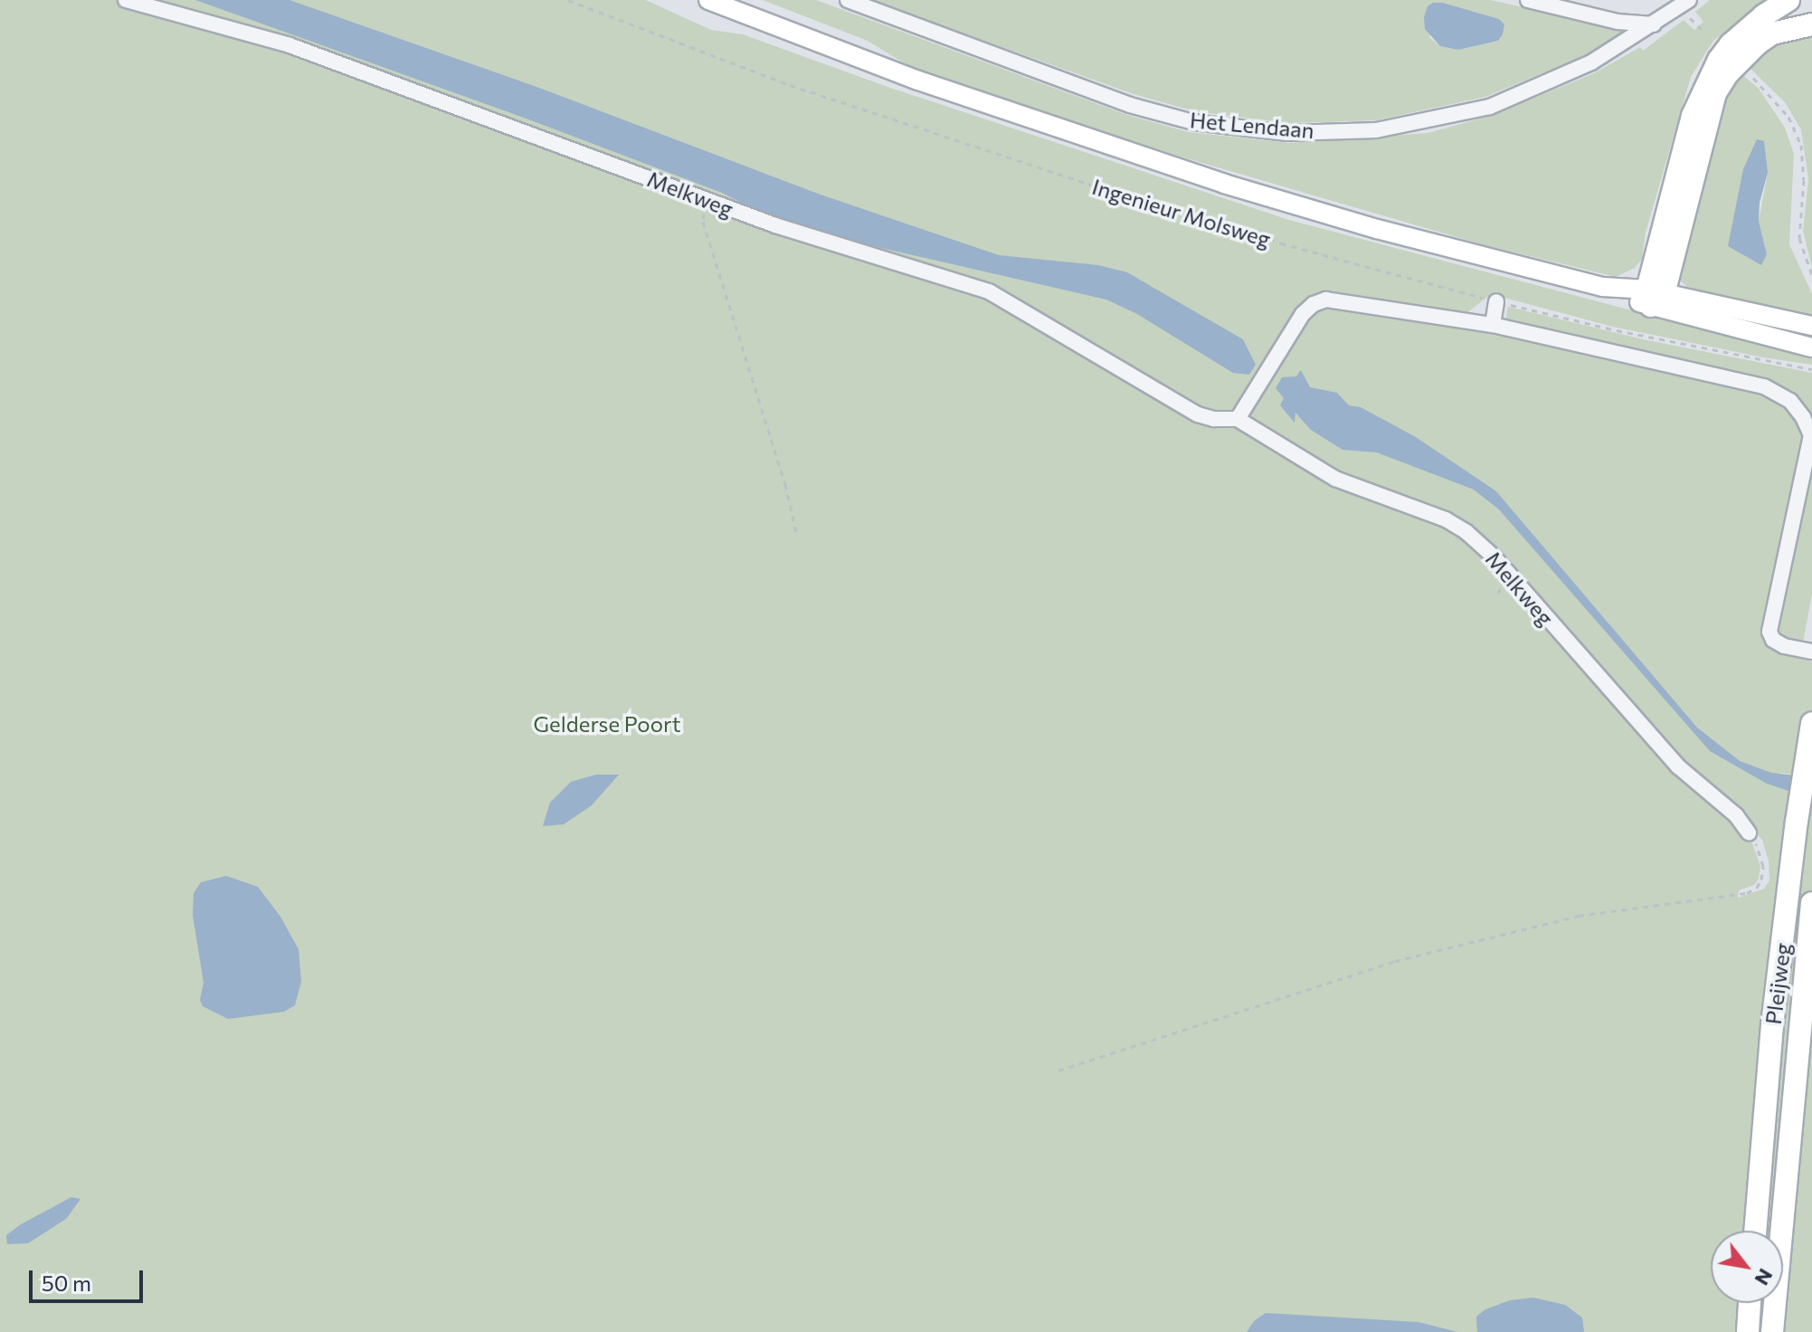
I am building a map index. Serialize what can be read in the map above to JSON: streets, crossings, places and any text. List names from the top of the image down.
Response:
{
  "streets": {
    "highway": ["Pleijweg"],
    "main road": ["Ingenieur Molsweg"],
    "street": ["Het Lendaan", "Melkweg"]
  },
  "parks": ["Gelderse Poort"],
  "scale_bar": "50 m",
  "north": "bottom right"
}
